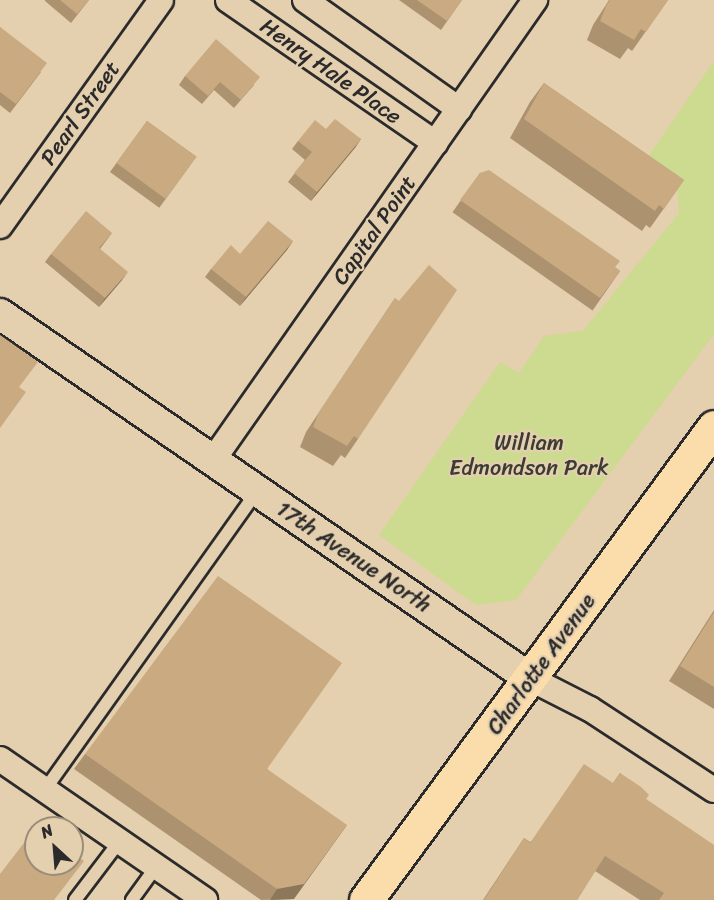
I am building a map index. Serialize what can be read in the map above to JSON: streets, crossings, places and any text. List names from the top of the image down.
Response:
{
  "streets": {
    "main road": ["Charlotte Avenue"],
    "street": [
      "Henry Hale Place",
      "Pearl Street",
      "Capital Point",
      "17th Avenue North"
    ]
  },
  "crossings": [
    ["Henry Hale Place", "Capital Point"],
    ["Capital Point", "17th Avenue North"],
    ["17th Avenue North", "Charlotte Avenue"]
  ],
  "parks": ["William Edmondson Park"],
  "north": "top left"
}
